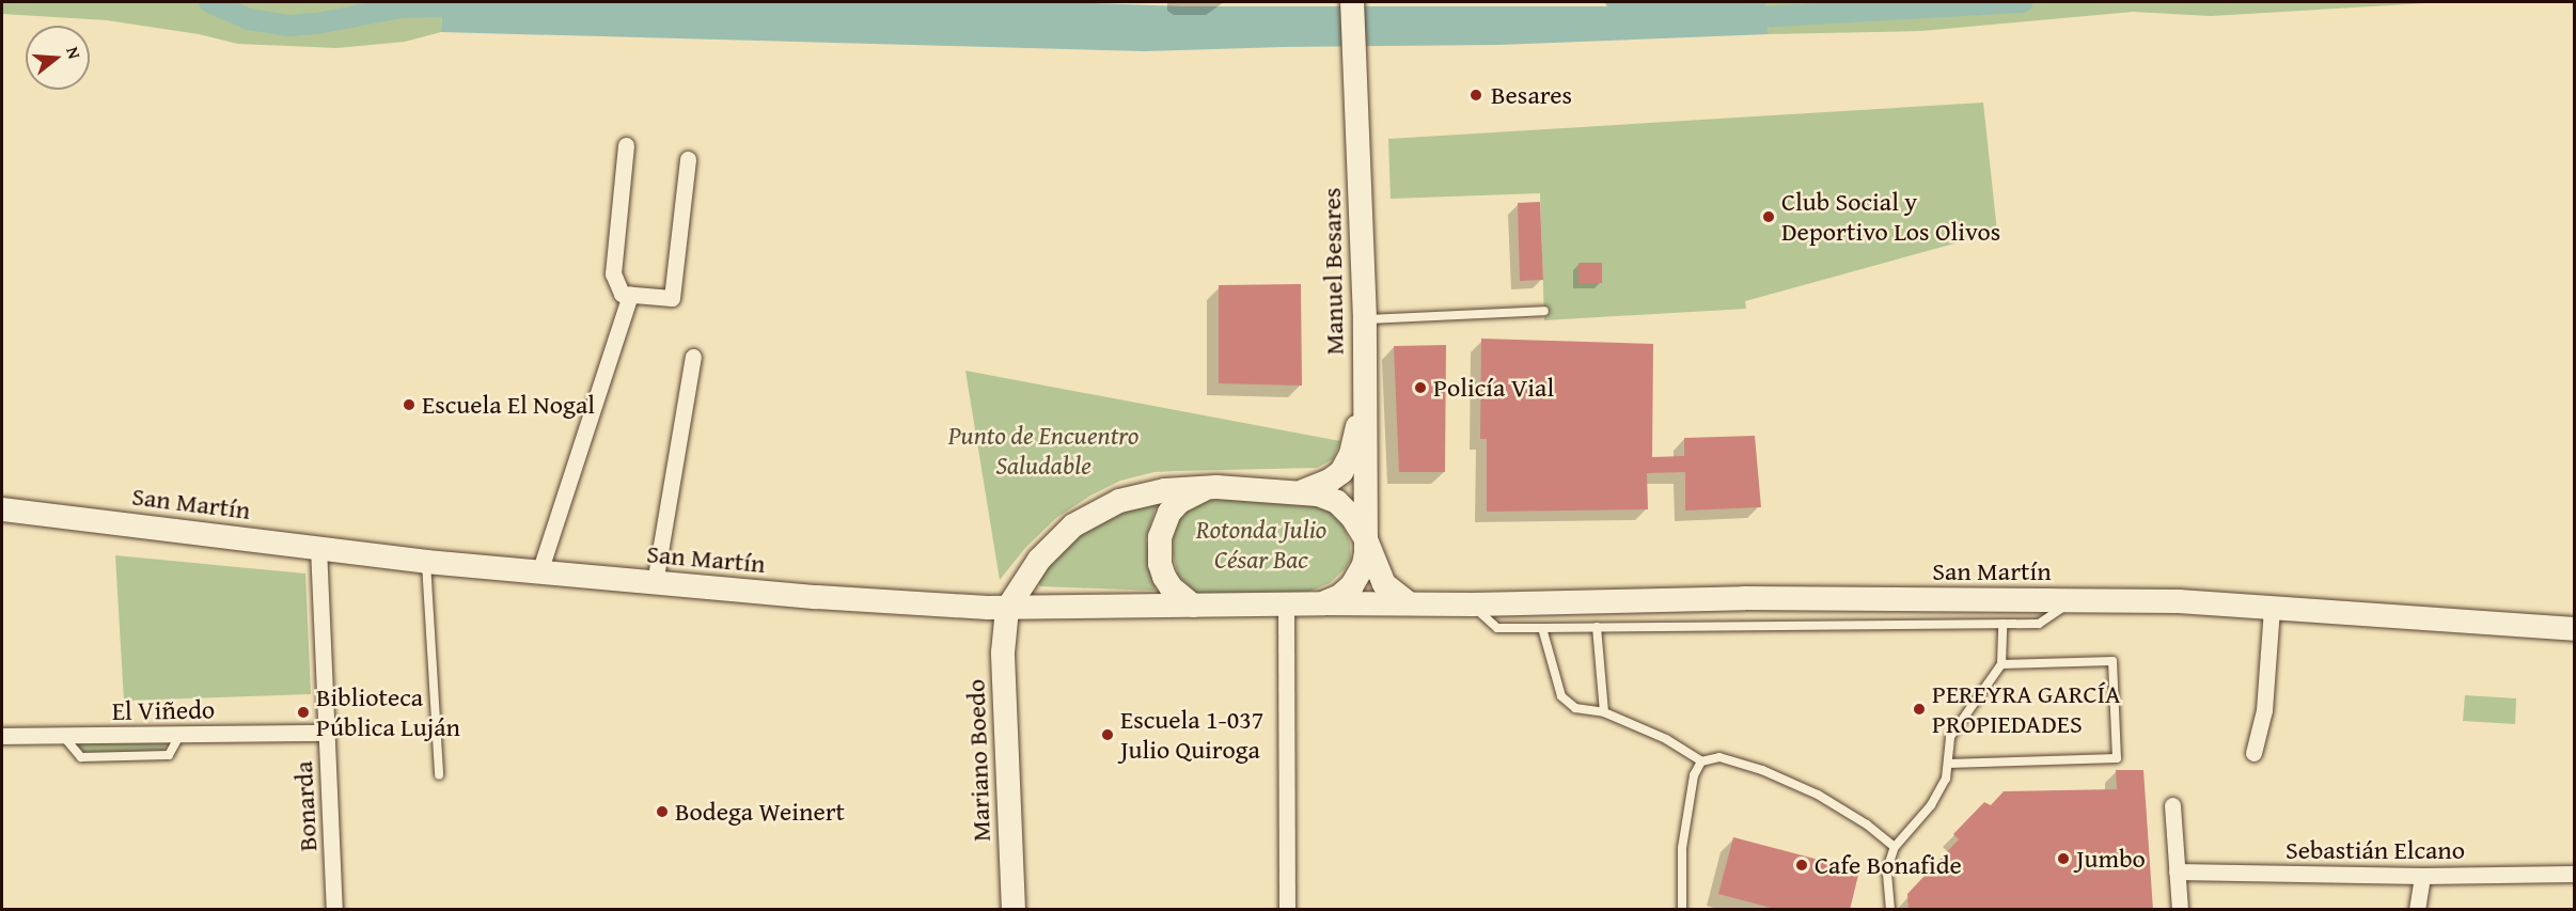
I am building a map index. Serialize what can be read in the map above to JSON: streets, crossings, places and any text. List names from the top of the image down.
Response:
{
  "streets": {
    "main road": ["Manuel Besares", "San Martín", "Mariano Boedo"],
    "street": ["El Viñedo", "Bonarda", "Sebastián Elcano"]
  },
  "crossings": [
    ["Manuel Besares", "San Martín"],
    ["San Martín", "Mariano Boedo"],
    ["San Martín", "Bonarda"],
    ["El Viñedo", "Bonarda"]
  ],
  "parks": ["Punto de Encuentro Saludable", "Rotonda Julio César Bac"],
  "places": [
    "Besares",
    "Club Social y Deportivo Los Olivos",
    "Policía Vial",
    "Escuela El Nogal",
    "PEREYRA GARCÍA PROPIEDADES",
    "Biblioteca Pública Luján",
    "Escuela 1-037 Julio Quiroga",
    "Bodega Weinert",
    "Jumbo",
    "Cafe Bonafide"
  ],
  "north": "right"
}
